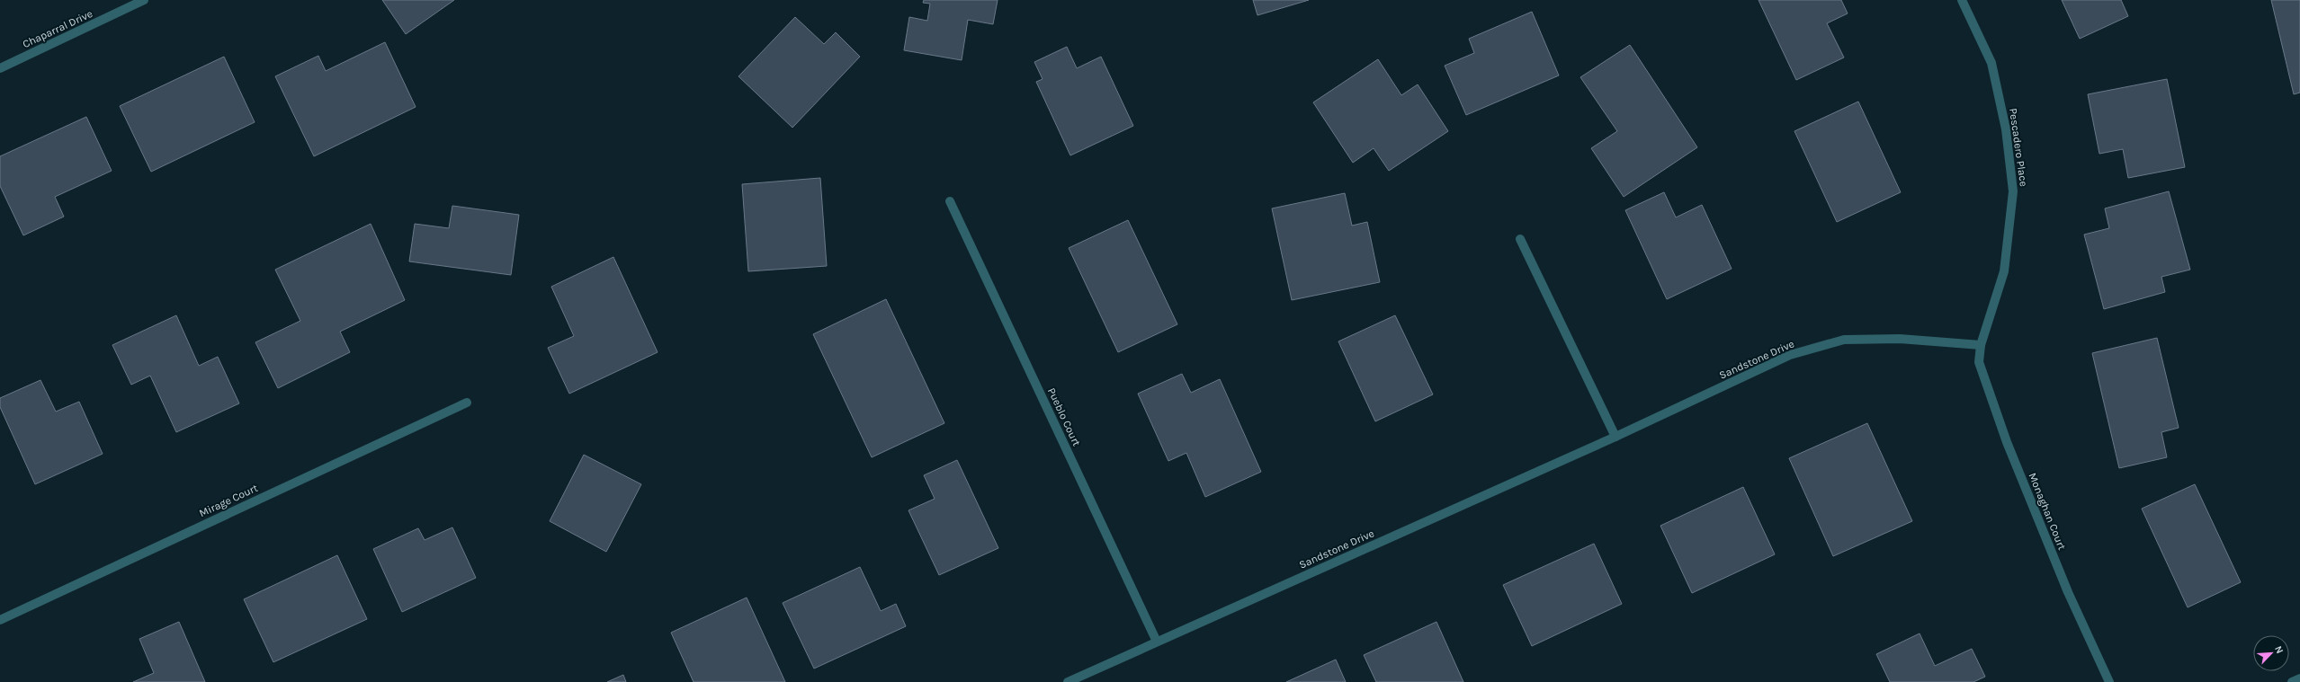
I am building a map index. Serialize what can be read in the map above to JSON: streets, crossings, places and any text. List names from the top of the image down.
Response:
{
  "streets": {
    "street": [
      "Chaparral Drive",
      "Pescadero Place",
      "Sandstone Drive",
      "Pueblo Court",
      "Mirage Court",
      "Monaghan Court"
    ]
  },
  "crossings": [
    ["Pescadero Place", "Sandstone Drive"],
    ["Pescadero Place", "Monaghan Court"],
    ["Sandstone Drive", "Pueblo Court"],
    ["Sandstone Drive", "Monaghan Court"]
  ],
  "north": "top right"
}
